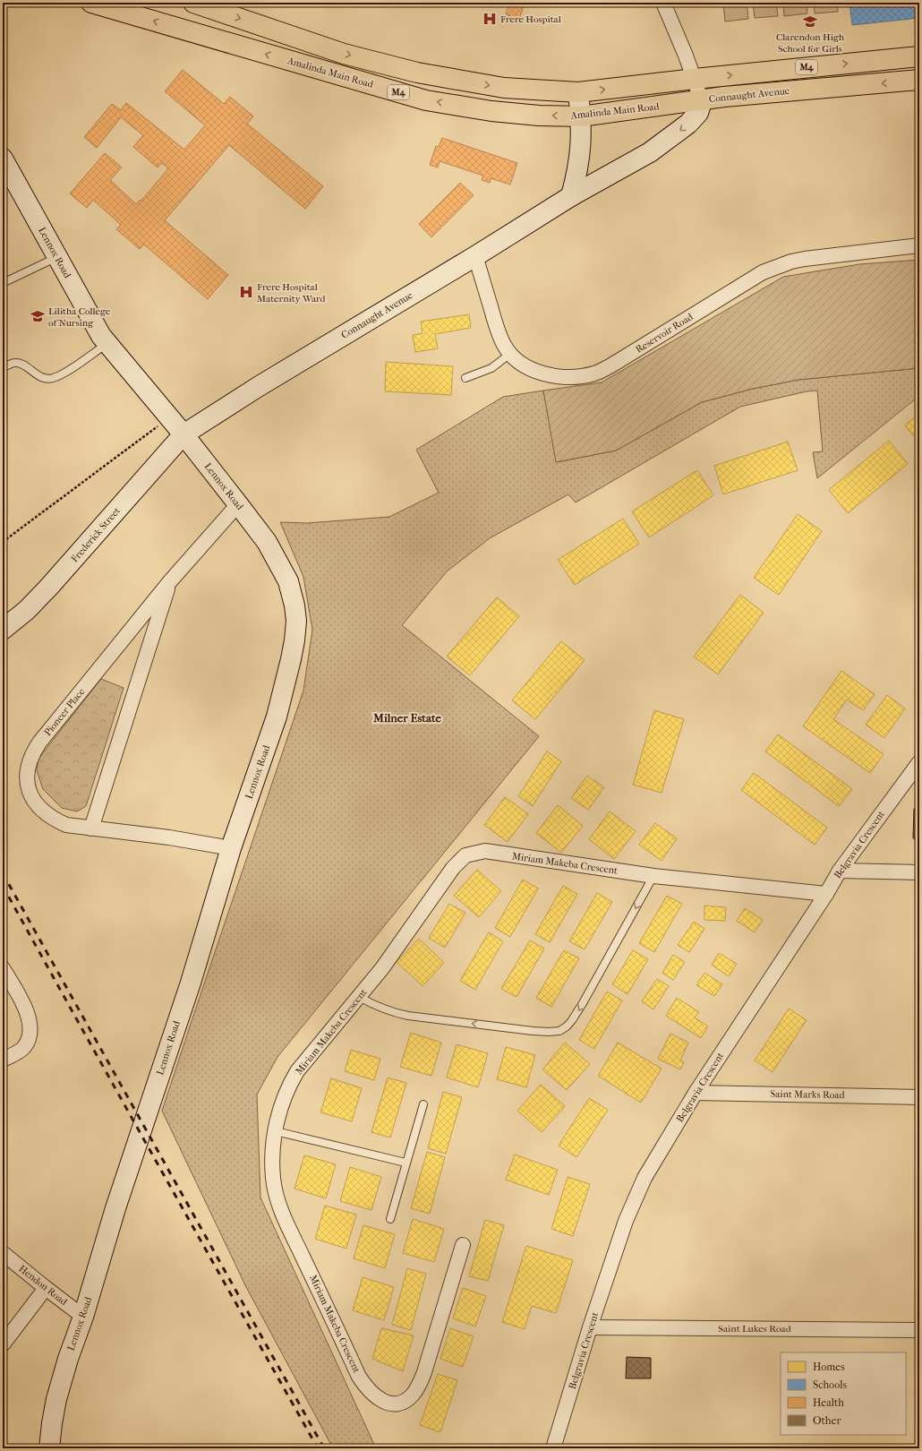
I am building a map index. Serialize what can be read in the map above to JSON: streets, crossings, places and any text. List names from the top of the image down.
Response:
{
  "streets": {
    "main road": ["M4", "Amalinda Main Road", "Connaught Avenue"],
    "street": [
      "Lennox Road",
      "Reservoir Road",
      "Frederick Street",
      "Pioneer Place",
      "Belgravia Crescent",
      "Miriam Makeba Crescent",
      "Saint Marks Road",
      "Hendon Road",
      "Saint Lukes Road"
    ]
  },
  "crossings": [
    ["Amalinda Main Road", "Connaught Avenue"],
    ["Connaught Avenue", "Lennox Road"],
    ["Connaught Avenue", "Reservoir Road"],
    ["Connaught Avenue", "Frederick Street"],
    ["Lennox Road", "Frederick Street"],
    ["Lennox Road", "Pioneer Place"],
    ["Lennox Road", "Hendon Road"],
    ["Belgravia Crescent", "Miriam Makeba Crescent"],
    ["Belgravia Crescent", "Saint Marks Road"],
    ["Belgravia Crescent", "Saint Lukes Road"]
  ],
  "districts": ["Milner Estate"],
  "places": {
    "hospital": ["Frere Hospital", "Frere Hospital Maternity Ward"],
    "school or university": ["Clarendon High School for Girls", "Lilitha College of Nursing"]
  },
  "legend": [
    "Homes",
    "Schools",
    "Health",
    "Other"
  ]
}
